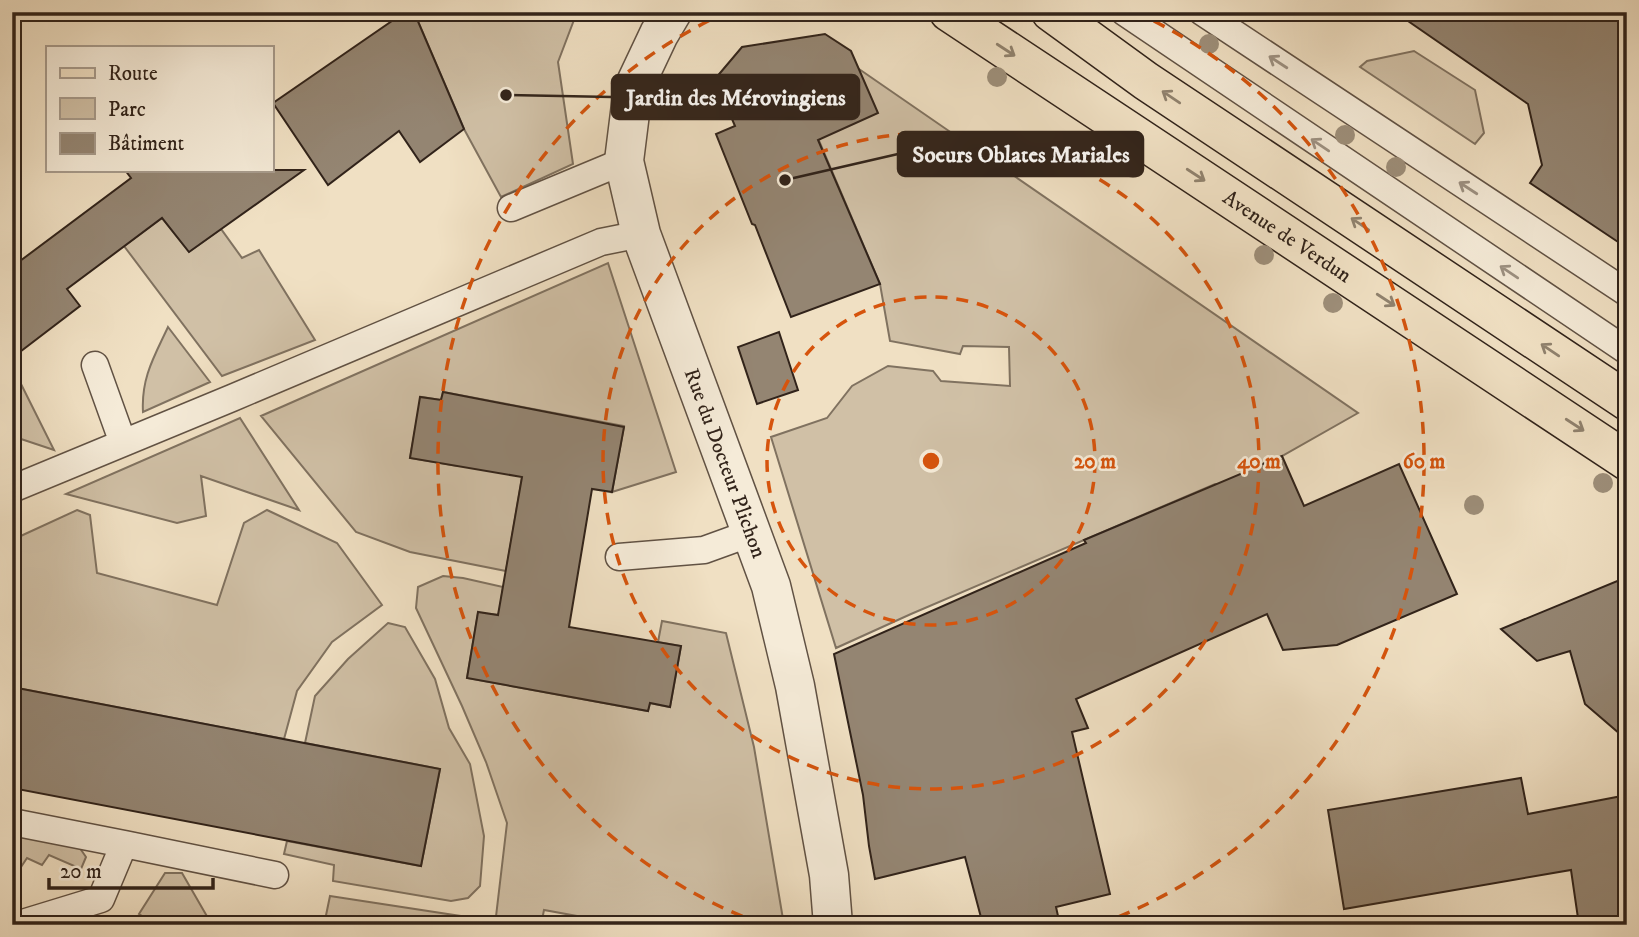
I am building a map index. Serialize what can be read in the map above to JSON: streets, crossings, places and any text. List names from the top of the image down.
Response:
{
  "streets": {
    "main road": ["Avenue de Verdun"],
    "street": ["Rue du Docteur Plichon"]
  },
  "places": ["Jardin des Mérovingiens", "Soeurs Oblates Mariales"],
  "legend": ["Route", "Parc", "Bâtiment"],
  "scale_bar": "20 m",
  "rings": ["20 m", "40 m", "60 m"]
}
